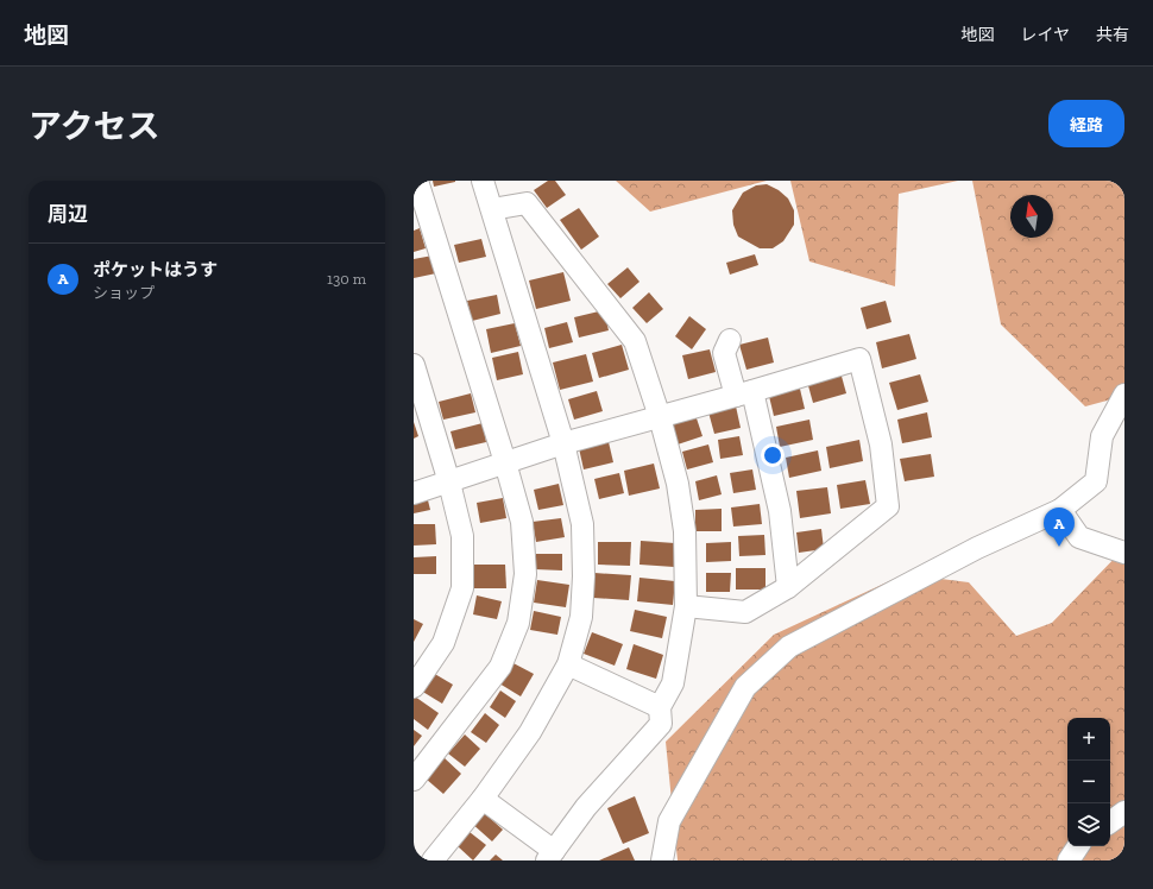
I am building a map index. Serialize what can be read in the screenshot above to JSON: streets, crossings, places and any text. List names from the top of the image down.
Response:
{
  "north": "top",
  "page": {
    "header": "地図",
    "nav": ["地図", "レイヤ", "共有"],
    "title": "アクセス",
    "buttons": "経路",
    "heading": "周辺",
    "list": [
      {
        "mark": "A",
        "name": "ポケットはうす",
        "note": "ショップ",
        "value": "130 m"
      }
    ],
    "pins": "A",
    "map_buttons": ["+", "−"]
  }
}
